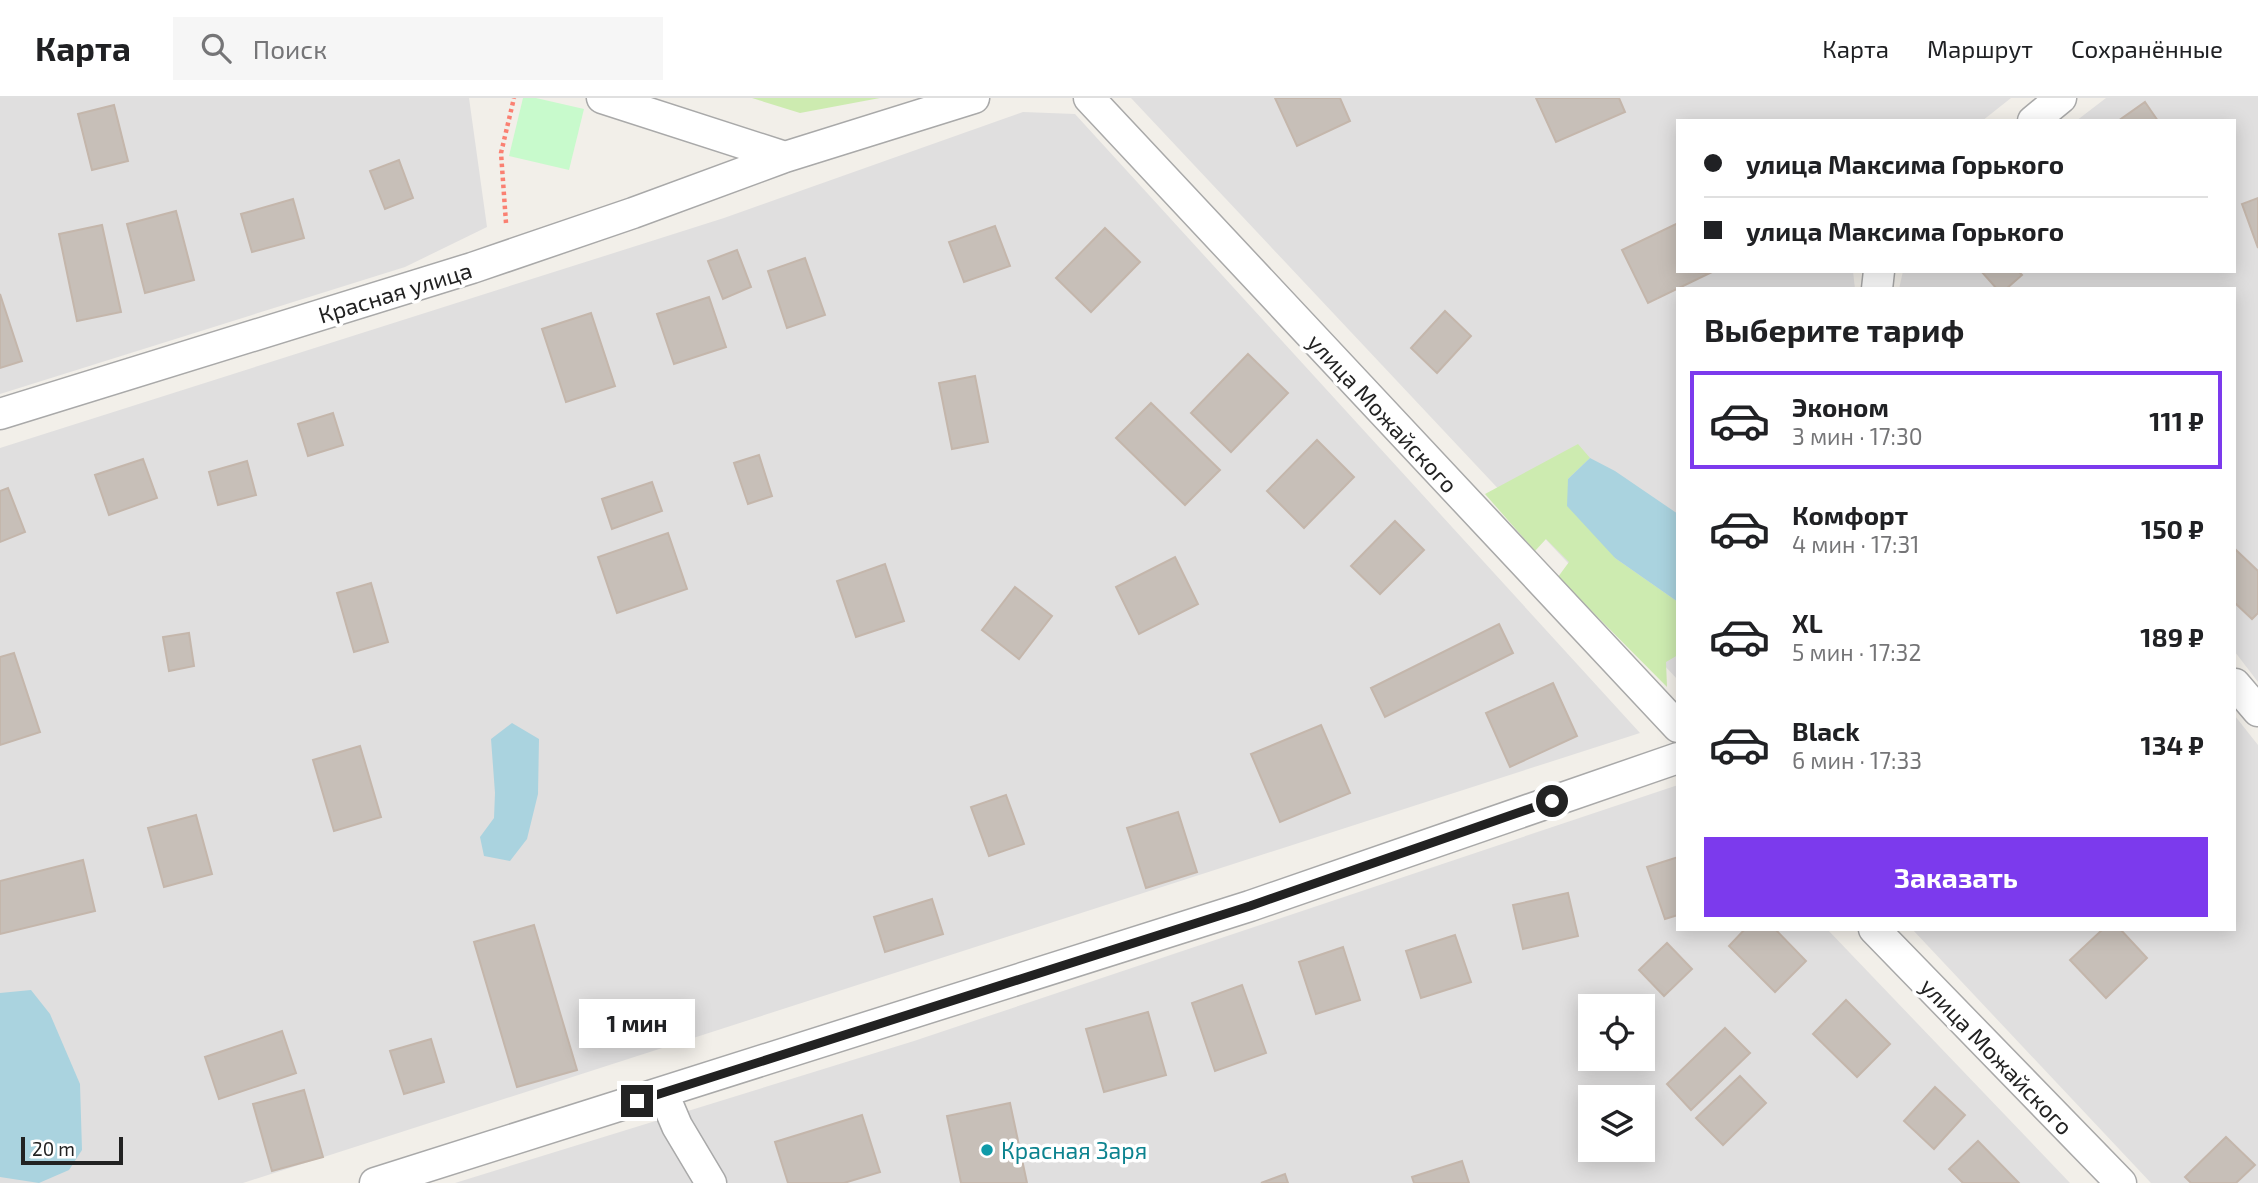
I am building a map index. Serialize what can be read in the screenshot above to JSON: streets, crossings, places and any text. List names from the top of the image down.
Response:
{
  "streets": {
    "street": ["Красная улица", "улица Можайского"]
  },
  "places": ["Красная Заря"],
  "scale_bar": "20 m",
  "page": {
    "header": "Карта",
    "search": "Поиск",
    "nav": ["Карта", "Маршрут", "Сохранённые"],
    "banner": ["улица Максима Горького", "улица Максима Горького"],
    "heading": "Выберите тариф",
    "list": [
      {
        "name": "Эконом",
        "note": "3 мин · 17:30",
        "value": "111 ₽"
      },
      {
        "name": "Комфорт",
        "note": "4 мин · 17:31",
        "value": "150 ₽"
      },
      {
        "name": "XL",
        "note": "5 мин · 17:32",
        "value": "189 ₽"
      },
      {
        "name": "Black",
        "note": "6 мин · 17:33",
        "value": "134 ₽"
      }
    ],
    "buttons": "Заказать",
    "bubble": "1 мин",
    "scale": "20 m"
  }
}
